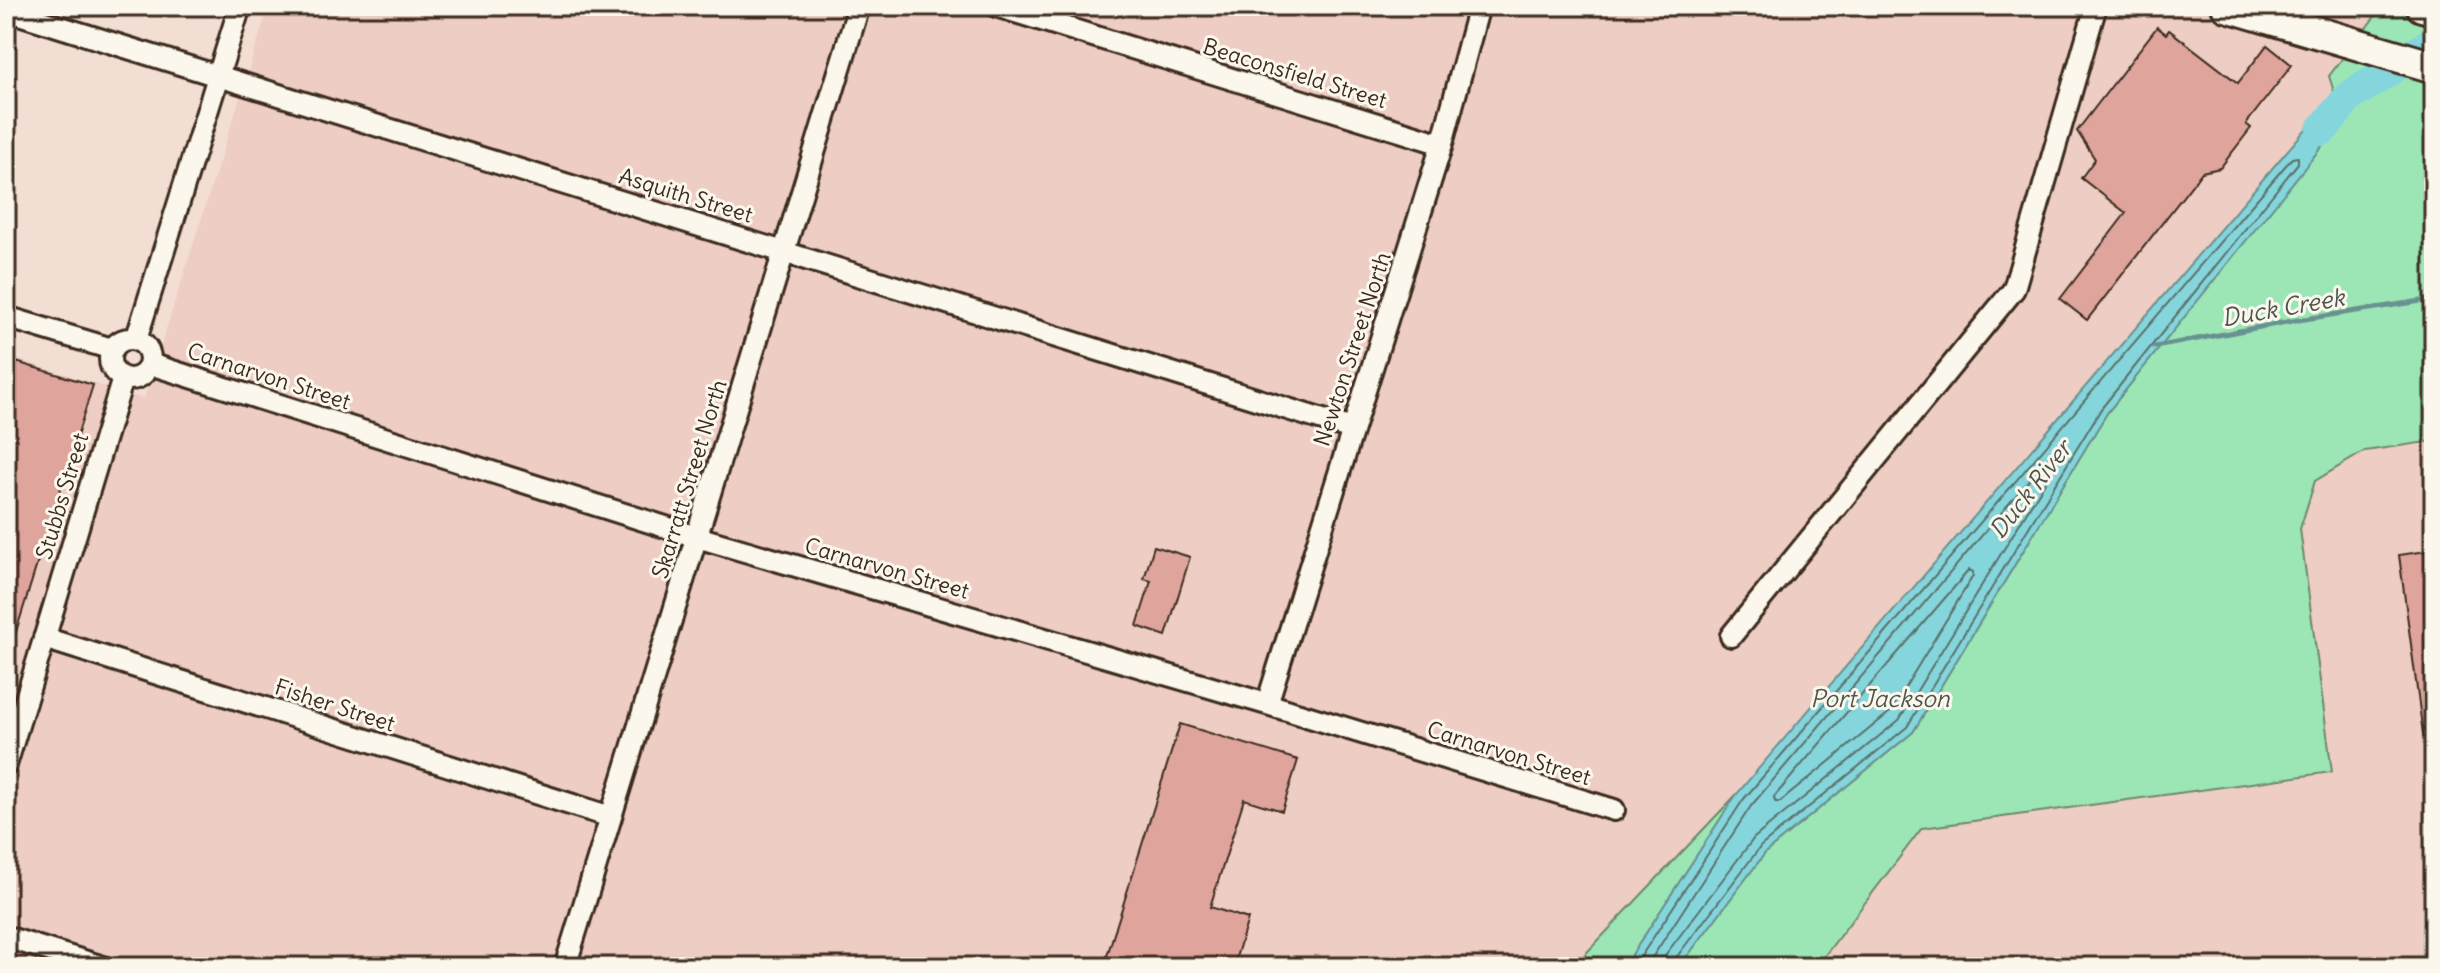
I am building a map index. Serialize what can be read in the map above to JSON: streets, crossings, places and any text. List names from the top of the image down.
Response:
{
  "streets": {
    "street": [
      "Beaconsfield Street",
      "Asquith Street",
      "Newton Street North",
      "Carnarvon Street",
      "Skarratt Street North",
      "Stubbs Street",
      "Fisher Street"
    ]
  },
  "crossings": [
    ["Beaconsfield Street", "Newton Street North"],
    ["Asquith Street", "Newton Street North"],
    ["Asquith Street", "Skarratt Street North"],
    ["Newton Street North", "Carnarvon Street"],
    ["Carnarvon Street", "Skarratt Street North"],
    ["Carnarvon Street", "Stubbs Street"],
    ["Skarratt Street North", "Fisher Street"],
    ["Stubbs Street", "Fisher Street"]
  ],
  "water": ["Duck Creek", "Duck River", "Port Jackson"]
}
